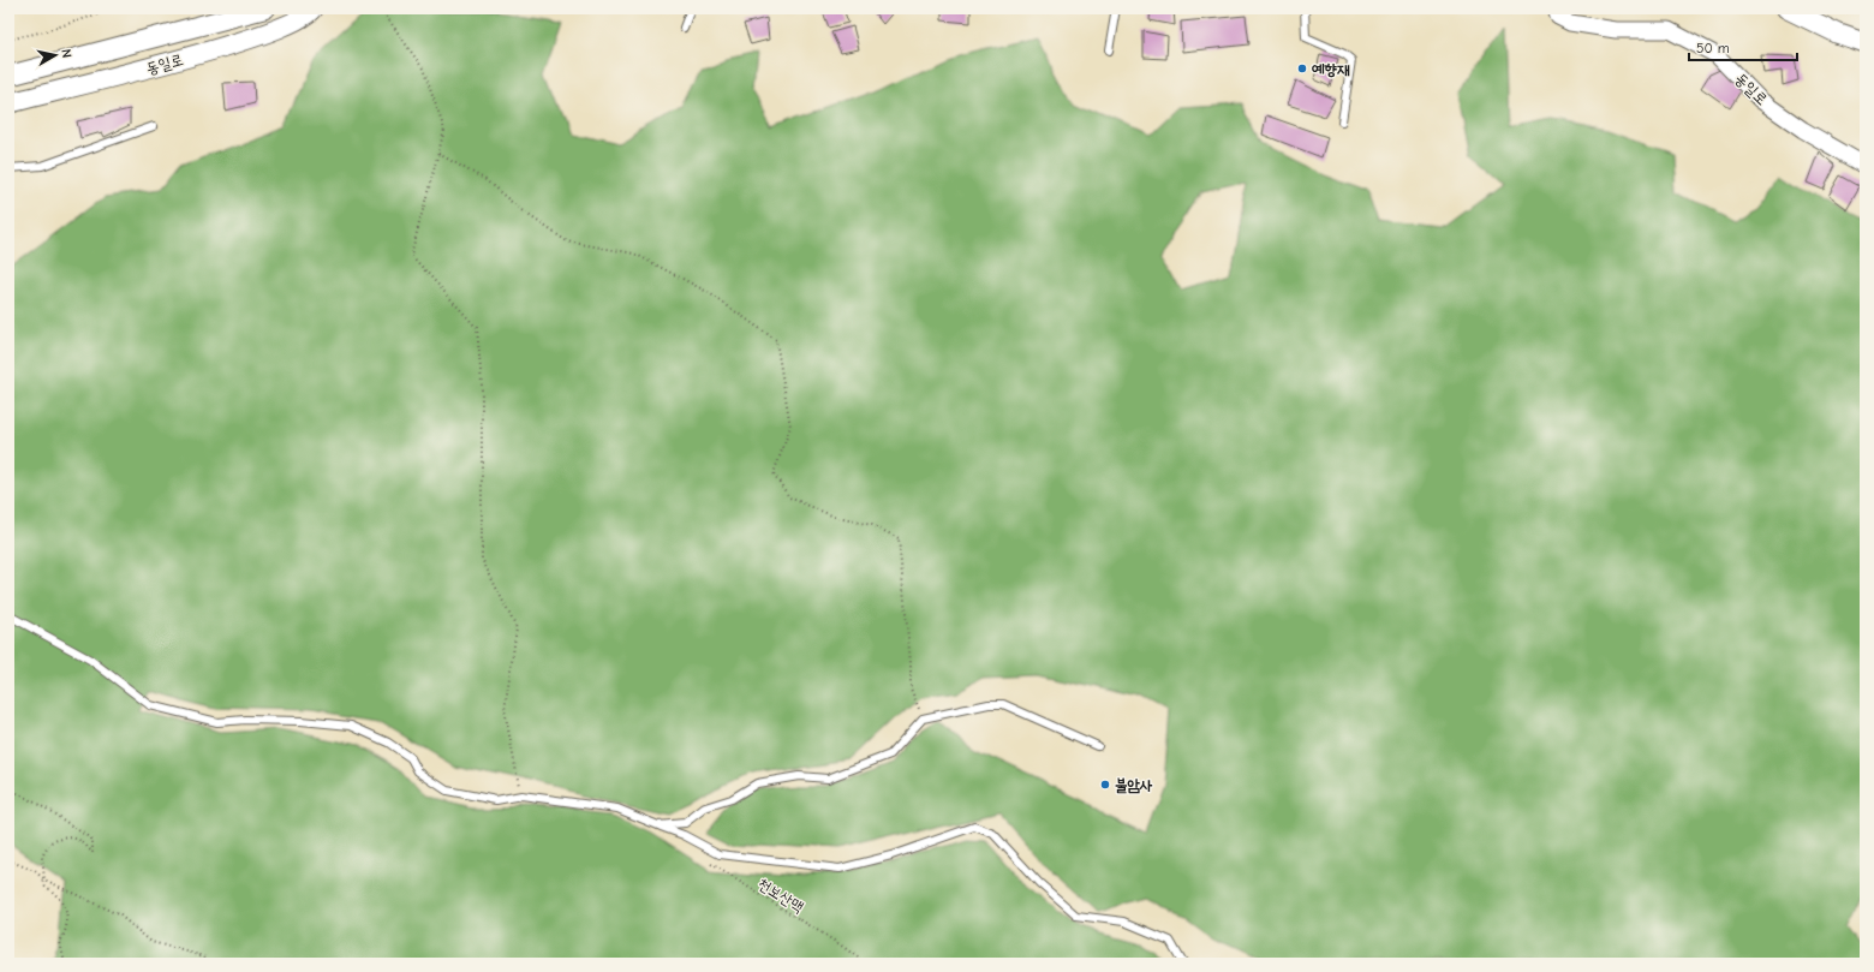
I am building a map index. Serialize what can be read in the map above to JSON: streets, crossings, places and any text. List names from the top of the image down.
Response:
{
  "streets": {
    "street": ["동일로"],
    "path": ["천보산맥"]
  },
  "places": ["예향재", "불암사"],
  "scale_bar": "50 m",
  "north": "right"
}
